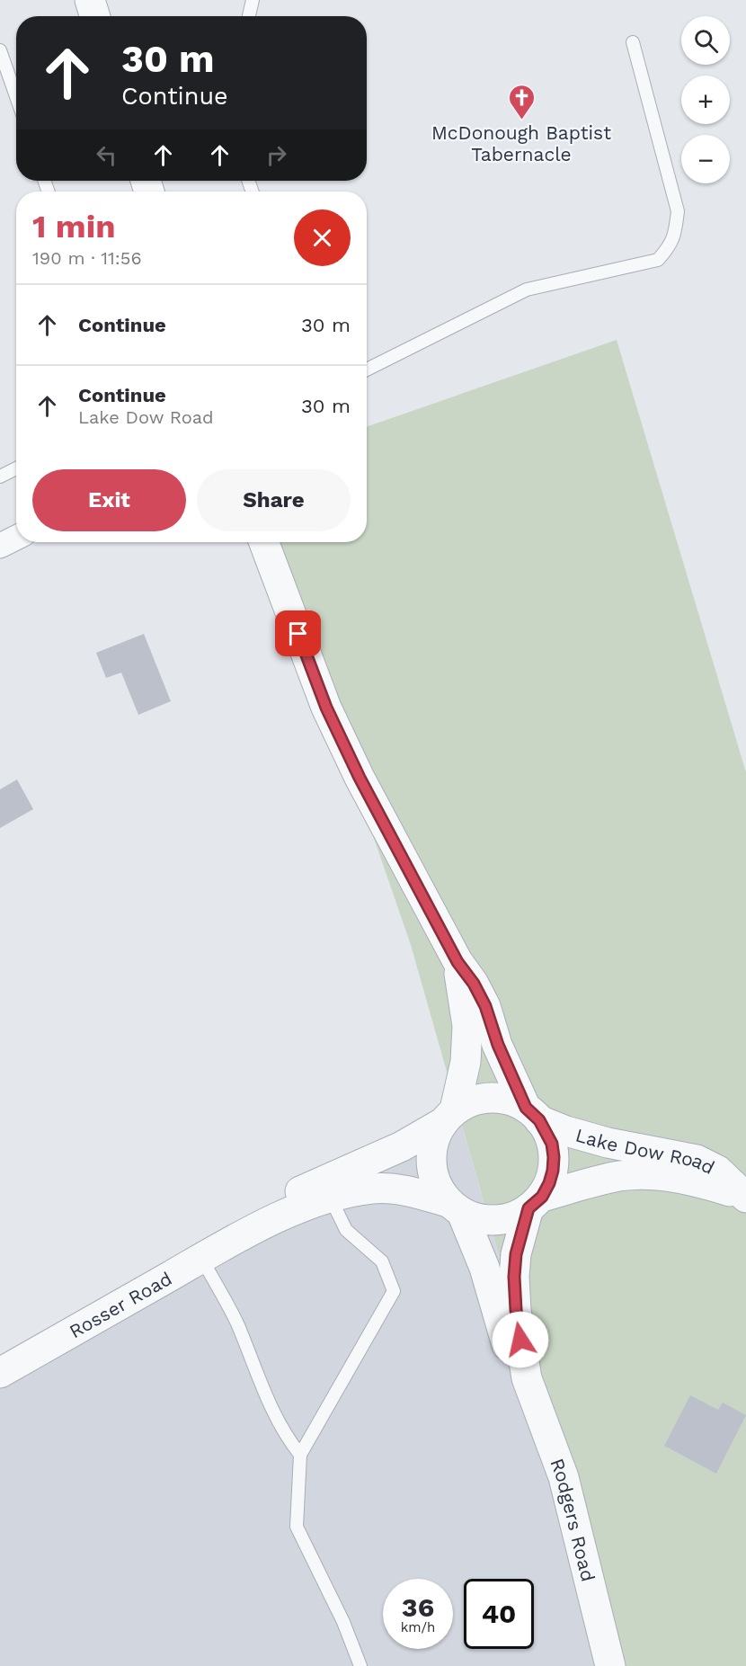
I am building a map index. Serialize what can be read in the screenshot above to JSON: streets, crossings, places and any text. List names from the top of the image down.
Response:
{
  "streets": {
    "street": ["Lake Dow Road", "Rosser Road", "Rodgers Road"]
  },
  "crossings": [
    ["Lake Dow Road", "Rosser Road"],
    ["Lake Dow Road", "Rodgers Road"],
    ["Rosser Road", "Rodgers Road"]
  ],
  "places": {
    "church": ["McDonough Baptist Tabernacle"]
  },
  "page": {
    "map_buttons": ["+", "−"],
    "turn": ["30 m", "Continue"],
    "heading": ["1 min", "190 m · 11:56"],
    "list": [
      {
        "name": "Continue",
        "value": "30 m"
      },
      {
        "name": "Continue",
        "note": "Lake Dow Road",
        "value": "30 m"
      }
    ],
    "buttons": ["Exit", "Share"],
    "speed": "36 km/h",
    "limit": "40"
  }
}
